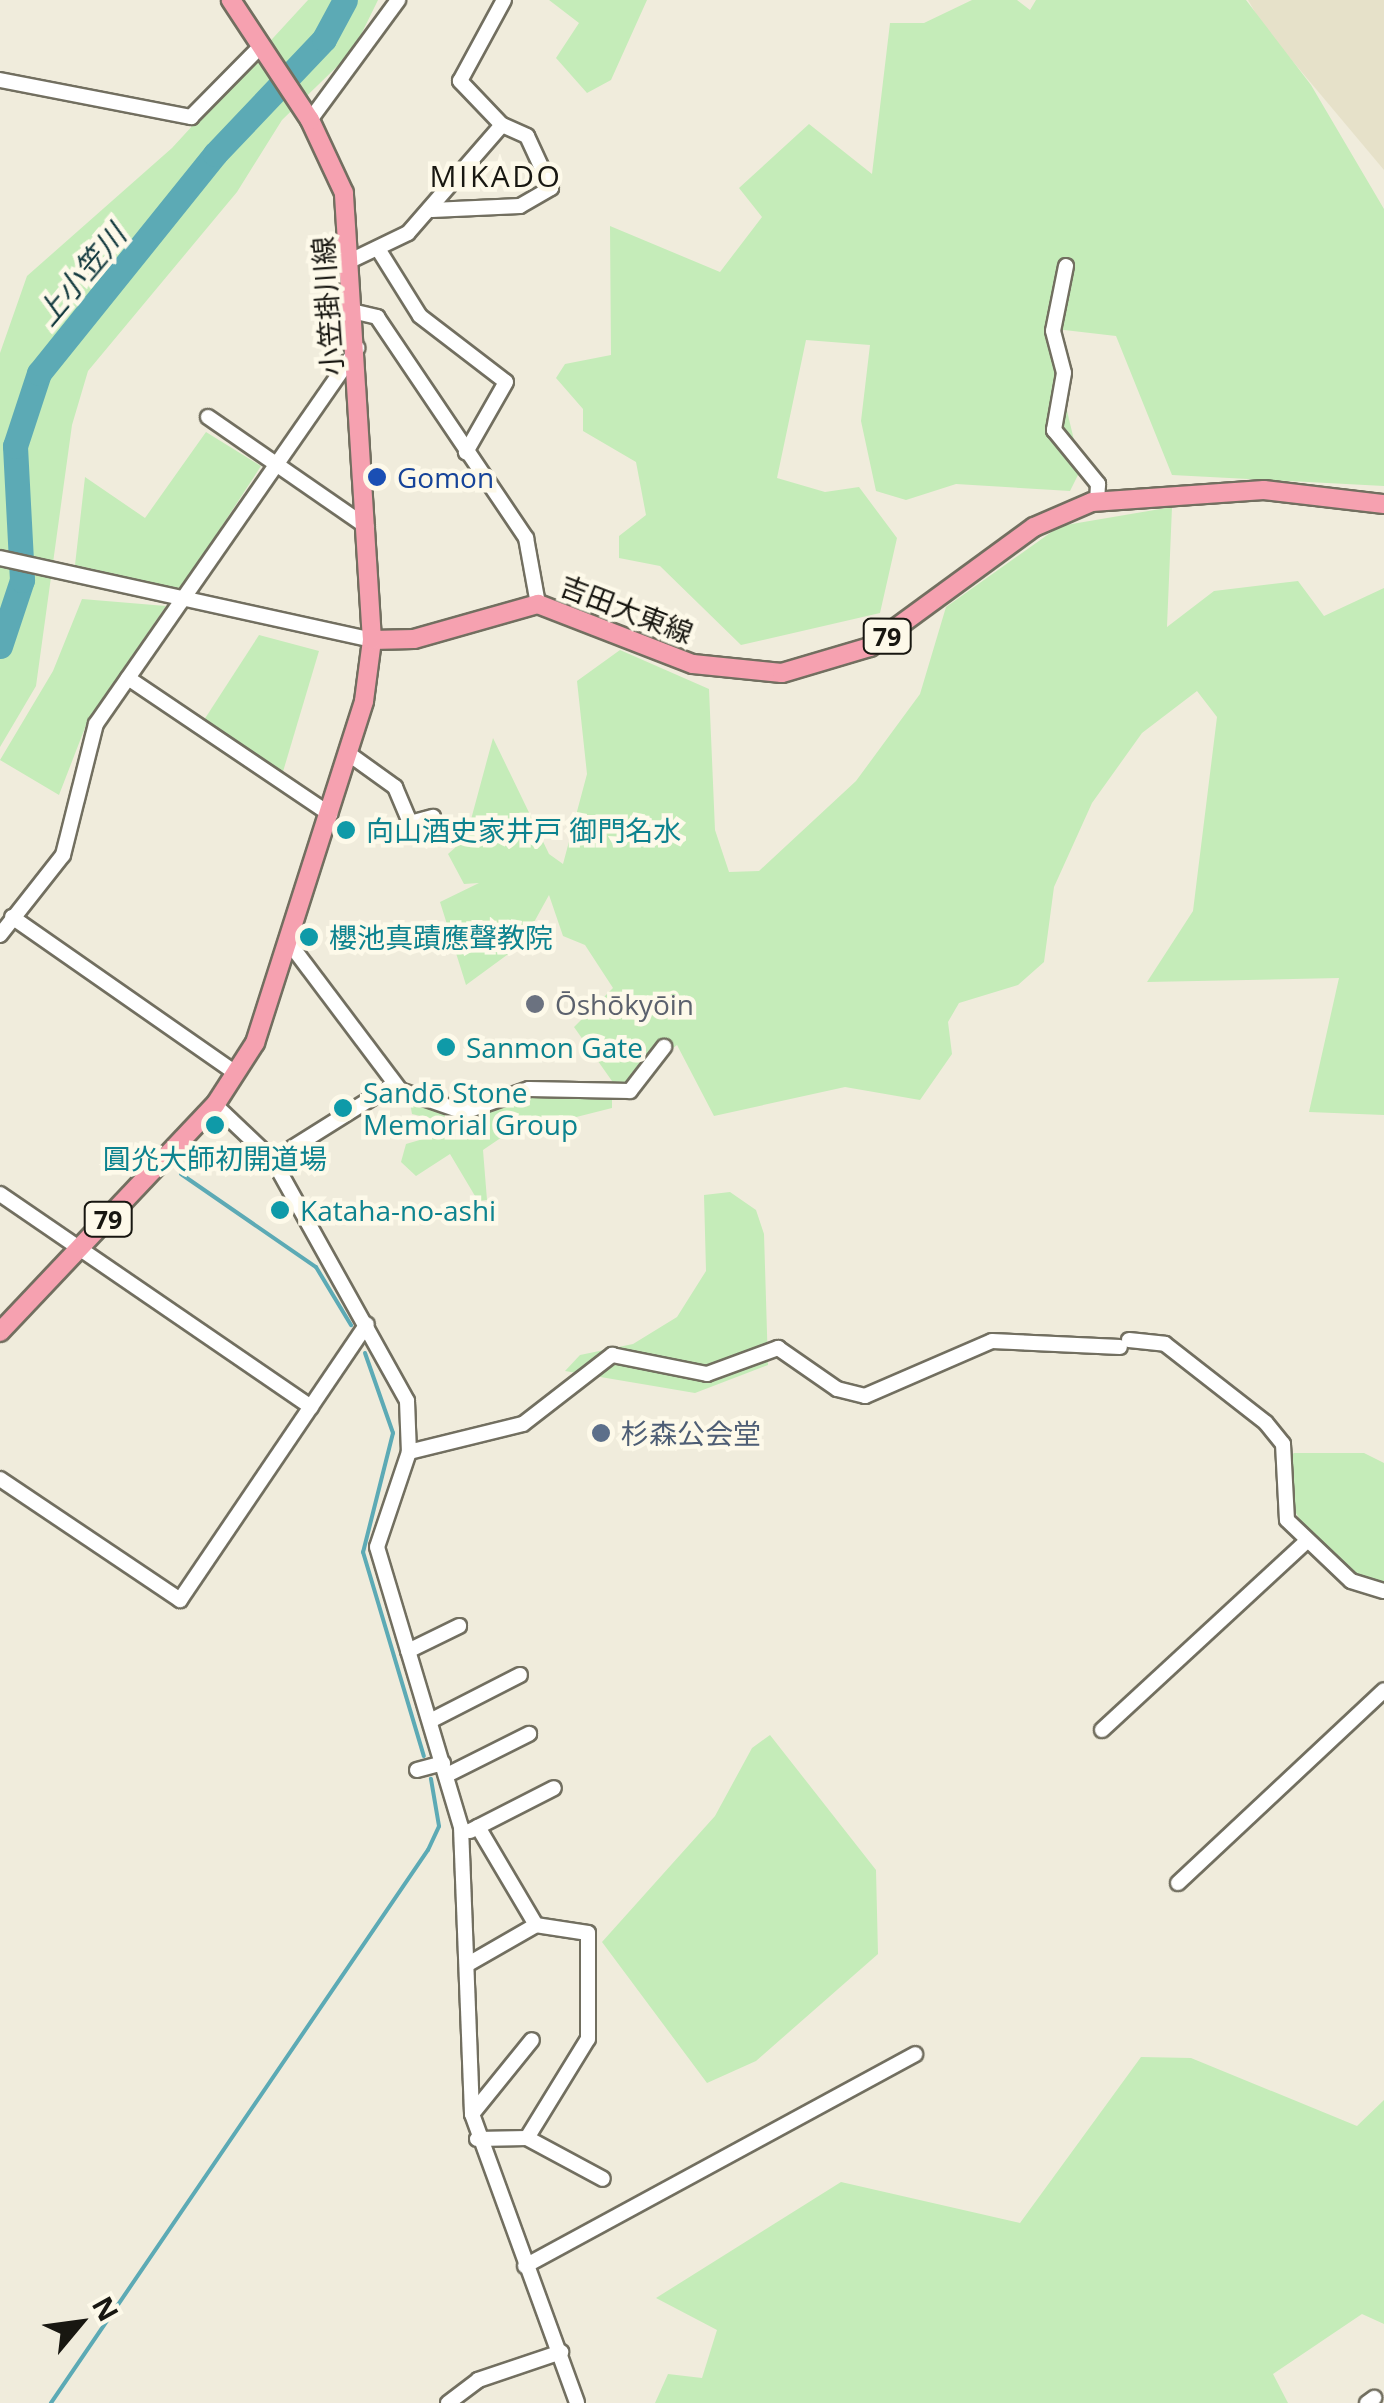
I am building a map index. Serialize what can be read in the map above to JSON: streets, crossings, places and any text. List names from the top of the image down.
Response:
{
  "streets": {
    "main road": ["小笠掛川線", "吉田大東線", "79"]
  },
  "crossings": [
    ["小笠掛川線", "吉田大東線"],
    ["小笠掛川線", "79"],
    ["吉田大東線", "79"]
  ],
  "districts": ["MIKADO"],
  "water": ["上小笠川"],
  "places": [
    "Gomon",
    "向山酒史家井戸 御門名水",
    "櫻池真蹟應聲教院",
    "Ōshōkyōin",
    "Sanmon Gate",
    "Sandō Stone Memorial Group",
    "圓灮大師初開道場",
    "Kataha-no-ashi",
    "杉森公会堂"
  ],
  "north": "top right"
}
